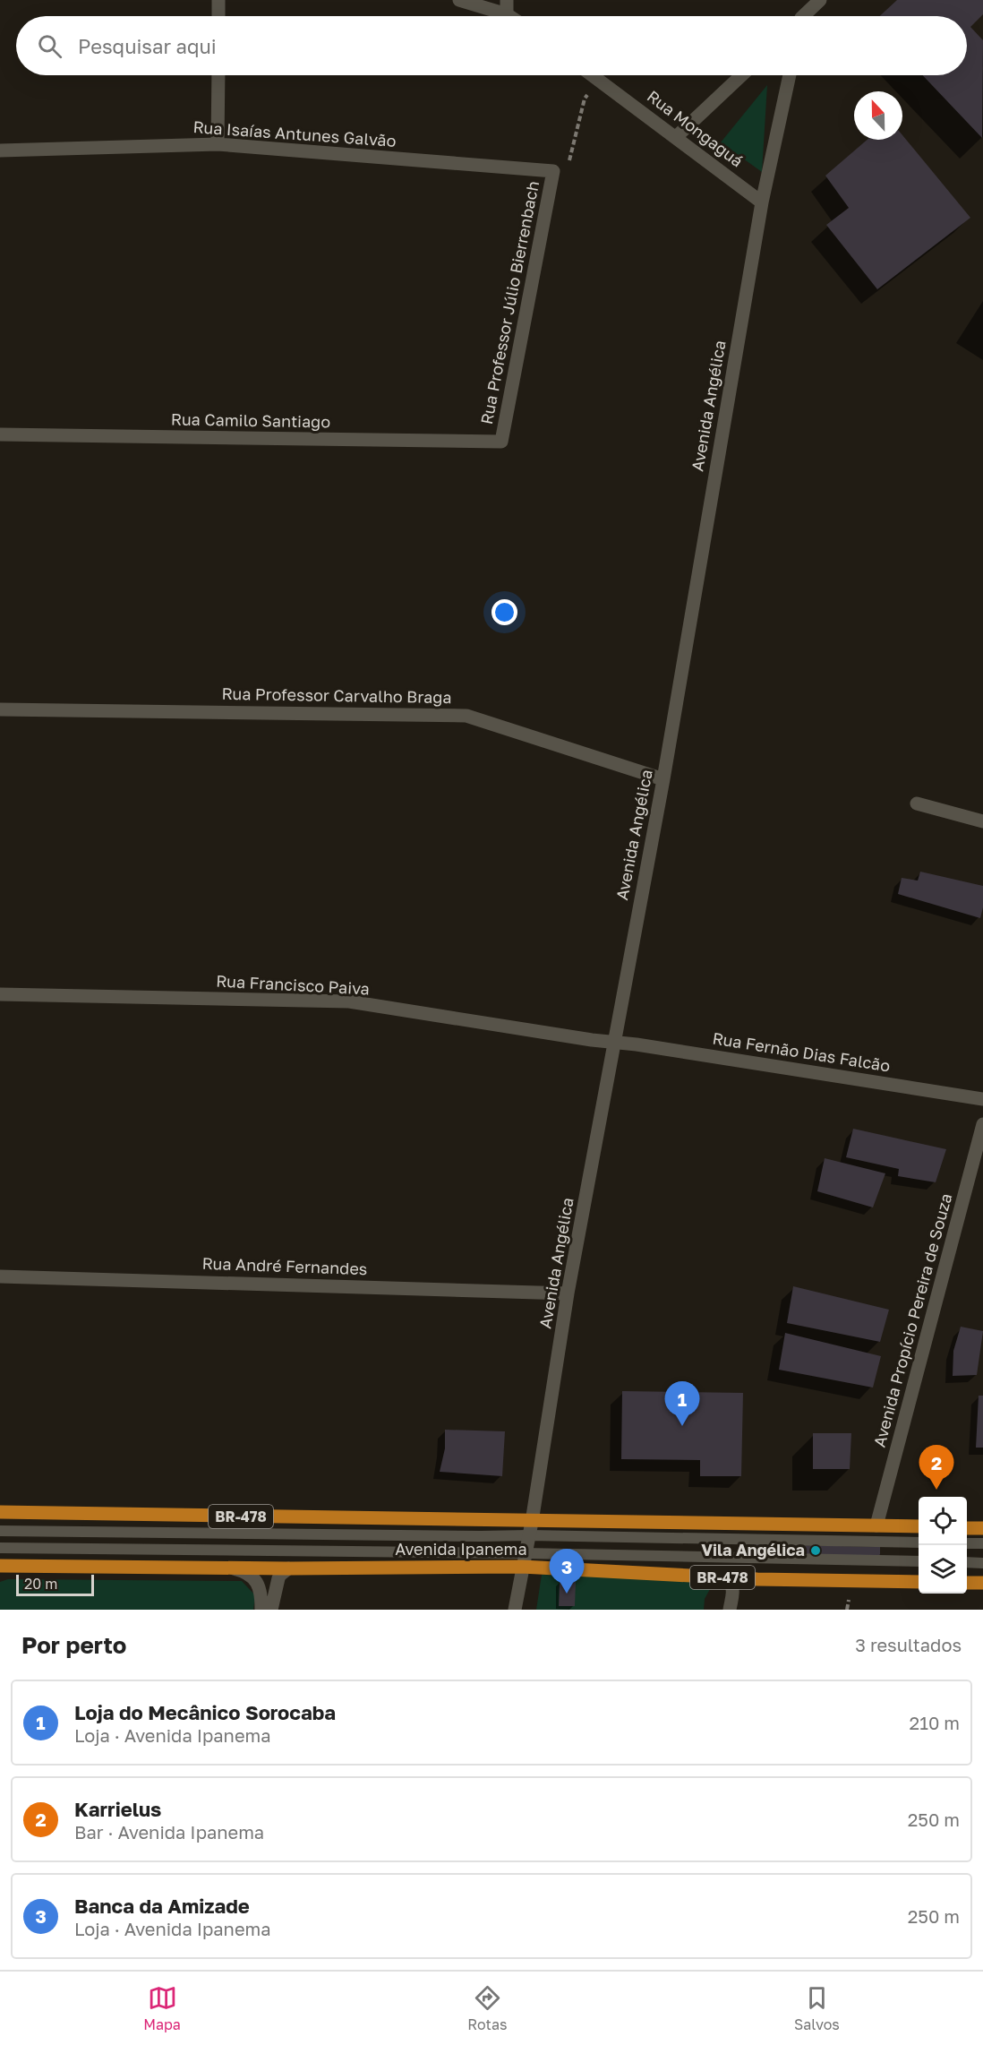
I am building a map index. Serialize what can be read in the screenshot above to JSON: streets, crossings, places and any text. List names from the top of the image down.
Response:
{
  "streets": {
    "main road": ["BR-478", "Avenida Ipanema"],
    "street": [
      "Rua Mongaguá",
      "Rua Isaías Antunes Galvão",
      "Rua Professor Júlio Bierrenbach",
      "Avenida Angélica",
      "Rua Camilo Santiago",
      "Rua Professor Carvalho Braga",
      "Rua Francisco Paiva",
      "Rua Fernão Dias Falcão",
      "Rua André Fernandes",
      "Avenida Propício Pereira de Souza"
    ]
  },
  "crossings": [
    ["Rua Mongaguá", "Avenida Angélica"],
    ["Rua Isaías Antunes Galvão", "Rua Professor Júlio Bierrenbach"],
    ["Rua Professor Júlio Bierrenbach", "Rua Camilo Santiago"],
    ["Avenida Angélica", "Rua Professor Carvalho Braga"],
    ["Avenida Angélica", "Rua Francisco Paiva"],
    ["Avenida Angélica", "Rua Fernão Dias Falcão"],
    ["Avenida Angélica", "Rua André Fernandes"],
    ["Avenida Angélica", "Avenida Ipanema"],
    ["Rua Francisco Paiva", "Rua Fernão Dias Falcão"],
    ["Avenida Propício Pereira de Souza", "Avenida Ipanema"]
  ],
  "places": ["Vila Angélica"],
  "scale_bar": "20 m",
  "north": "top",
  "page": {
    "search": "Pesquisar aqui",
    "pins": ["1", "2", "3"],
    "scale": "20 m",
    "heading": ["Por perto", "3 resultados"],
    "list": [
      {
        "mark": "1",
        "name": "Loja do Mecânico Sorocaba",
        "note": "Loja · Avenida Ipanema",
        "value": "210 m"
      },
      {
        "mark": "2",
        "name": "Karrielus",
        "note": "Bar · Avenida Ipanema",
        "value": "250 m"
      },
      {
        "mark": "3",
        "name": "Banca da Amizade",
        "note": "Loja · Avenida Ipanema",
        "value": "250 m"
      }
    ],
    "nav": ["Mapa", "Rotas", "Salvos"]
  }
}
